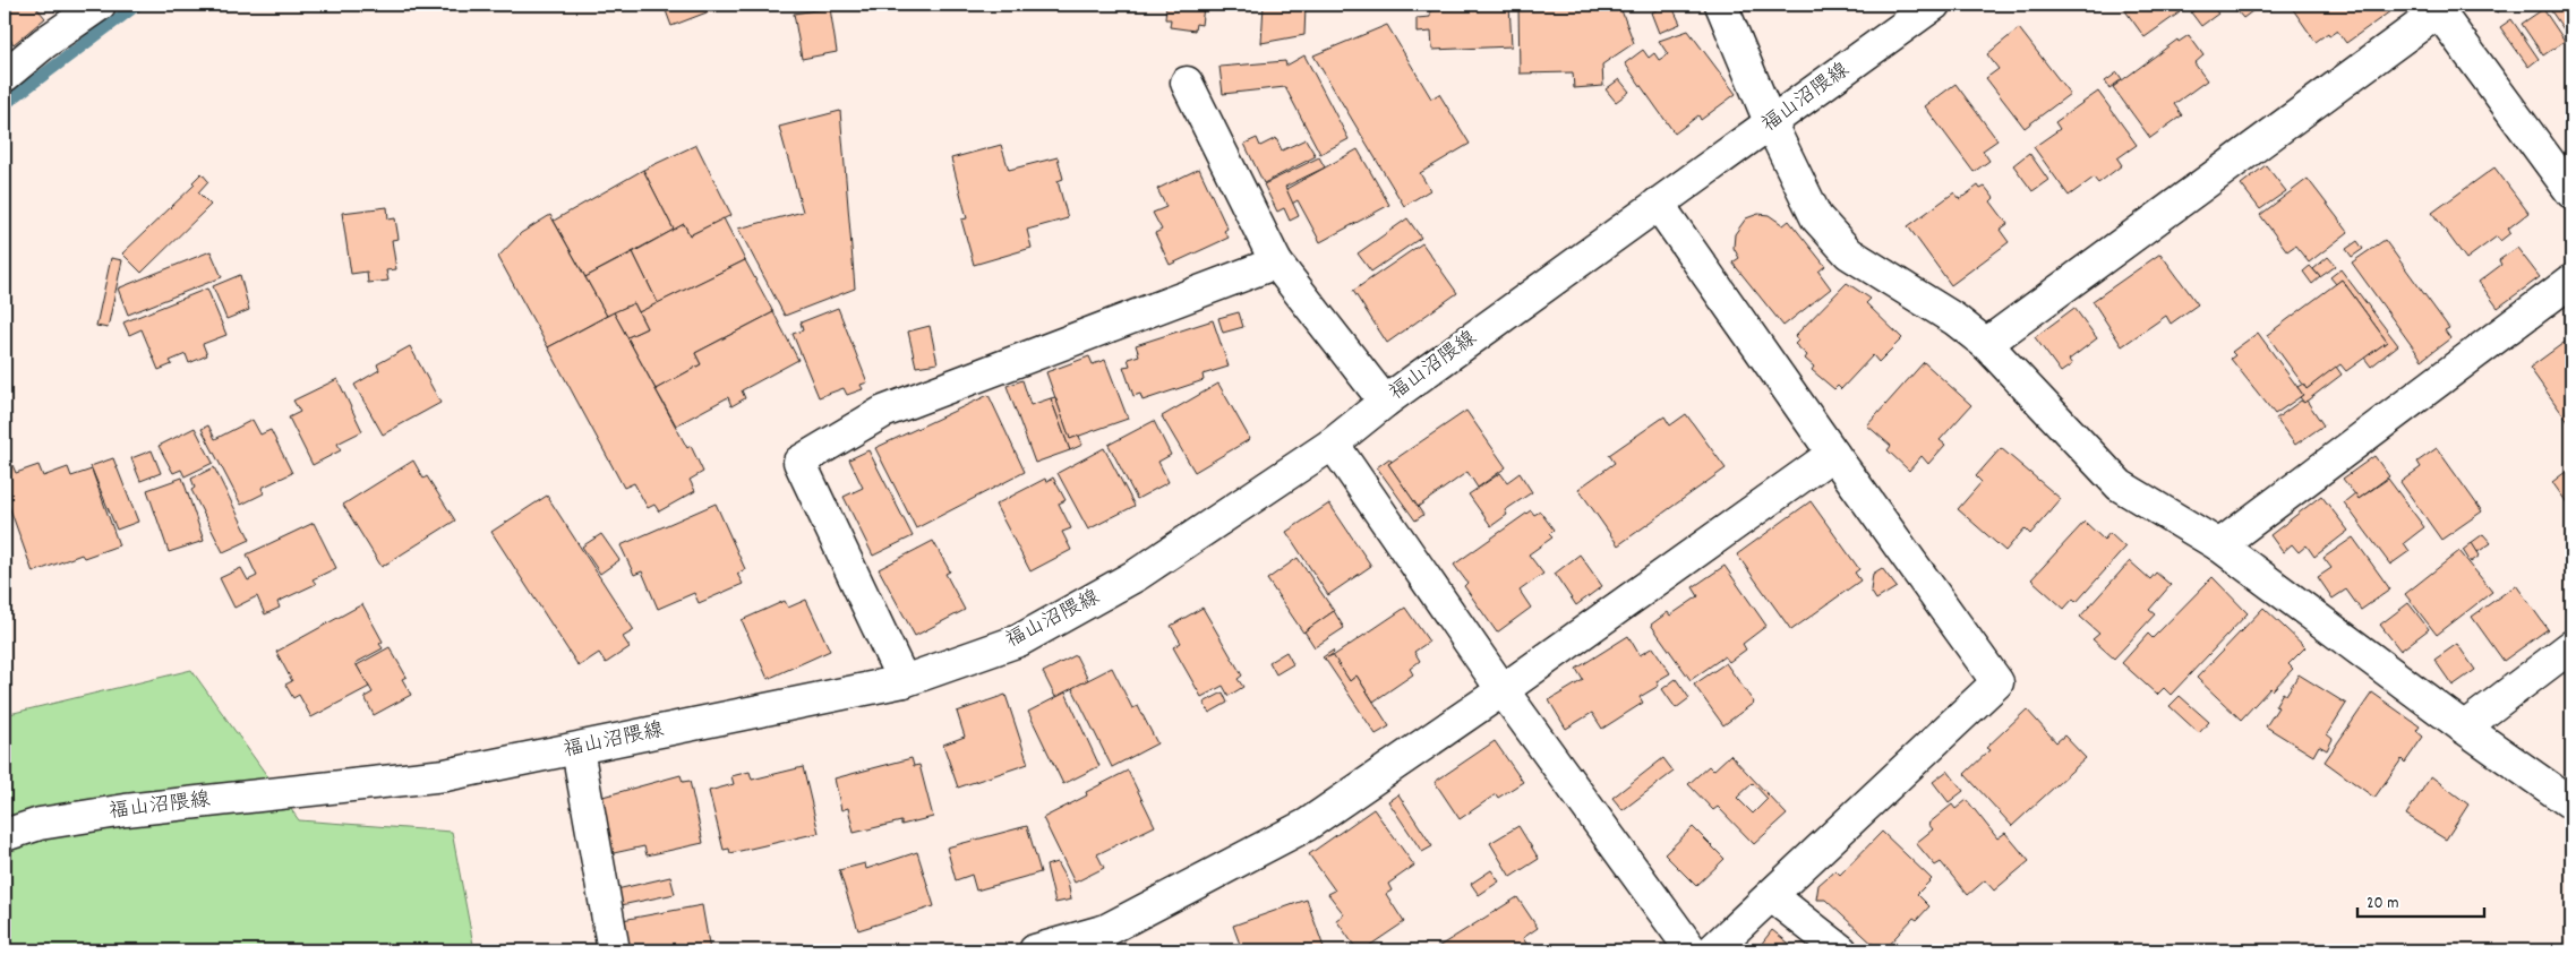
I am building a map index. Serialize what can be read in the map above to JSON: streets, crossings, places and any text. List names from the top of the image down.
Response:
{
  "streets": {
    "street": ["福山沼隈線"]
  },
  "scale_bar": "20 m"
}
